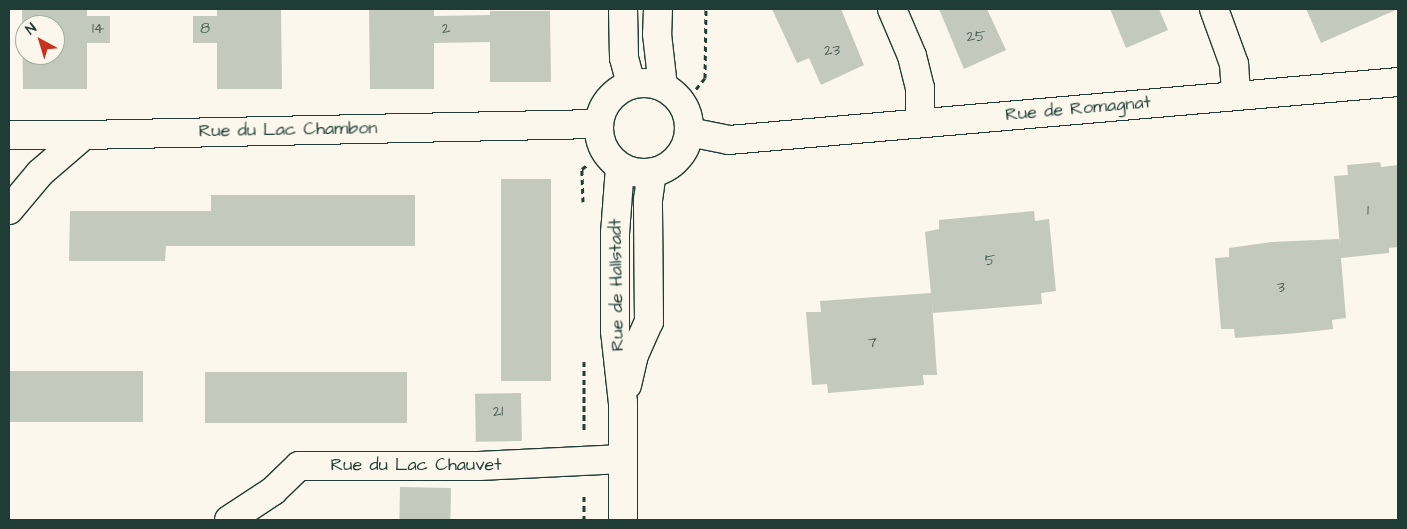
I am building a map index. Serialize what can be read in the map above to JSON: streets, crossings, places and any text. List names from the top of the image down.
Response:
{
  "streets": {
    "street": [
      "Rue de Romagnat",
      "Rue du Lac Chambon",
      "Rue de Hallstadt",
      "Rue du Lac Chauvet"
    ]
  },
  "crossings": [
    ["Rue de Romagnat", "Rue du Lac Chambon"],
    ["Rue de Romagnat", "Rue de Hallstadt"],
    ["Rue du Lac Chambon", "Rue de Hallstadt"],
    ["Rue de Hallstadt", "Rue du Lac Chauvet"]
  ],
  "house_numbers": [
    "14",
    "8",
    "2",
    "25",
    "23",
    "1",
    "5",
    "3",
    "7",
    "21"
  ],
  "north": "top left"
}
